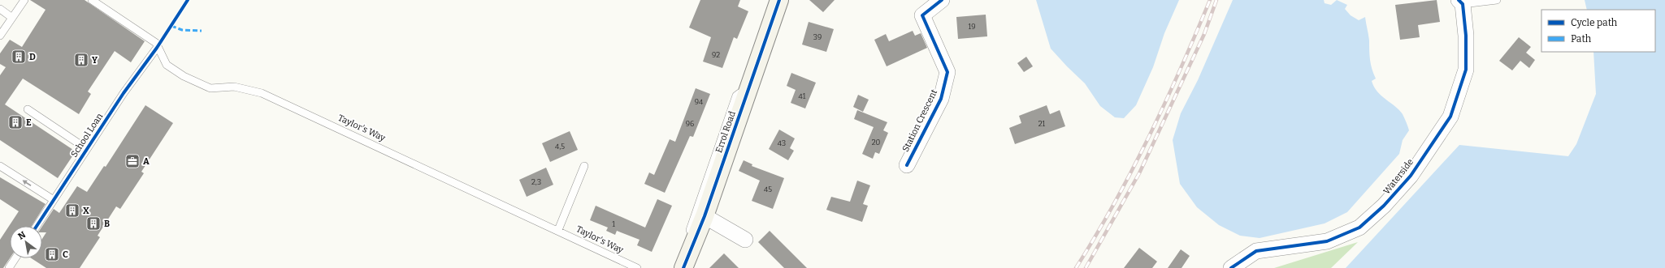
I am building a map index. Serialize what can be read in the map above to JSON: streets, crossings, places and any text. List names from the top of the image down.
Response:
{
  "streets": {
    "street": ["Station Crescent", "Errol Road", "Waterside"],
    "lane": ["Taylor's Way", "School Loan"]
  },
  "crossings": [
    ["Taylor's Way", "School Loan"]
  ],
  "places": {
    "building": [
      "D",
      "Y",
      "E",
      "X",
      "B",
      "C"
    ],
    "office": ["A"]
  },
  "house_numbers": [
    "19",
    "39",
    "92",
    "41",
    "94",
    "96",
    "21",
    "20",
    "43",
    "4,5",
    "2,3",
    "45",
    "1"
  ],
  "legend": ["Cycle path", "Path"],
  "north": "top left"
}
